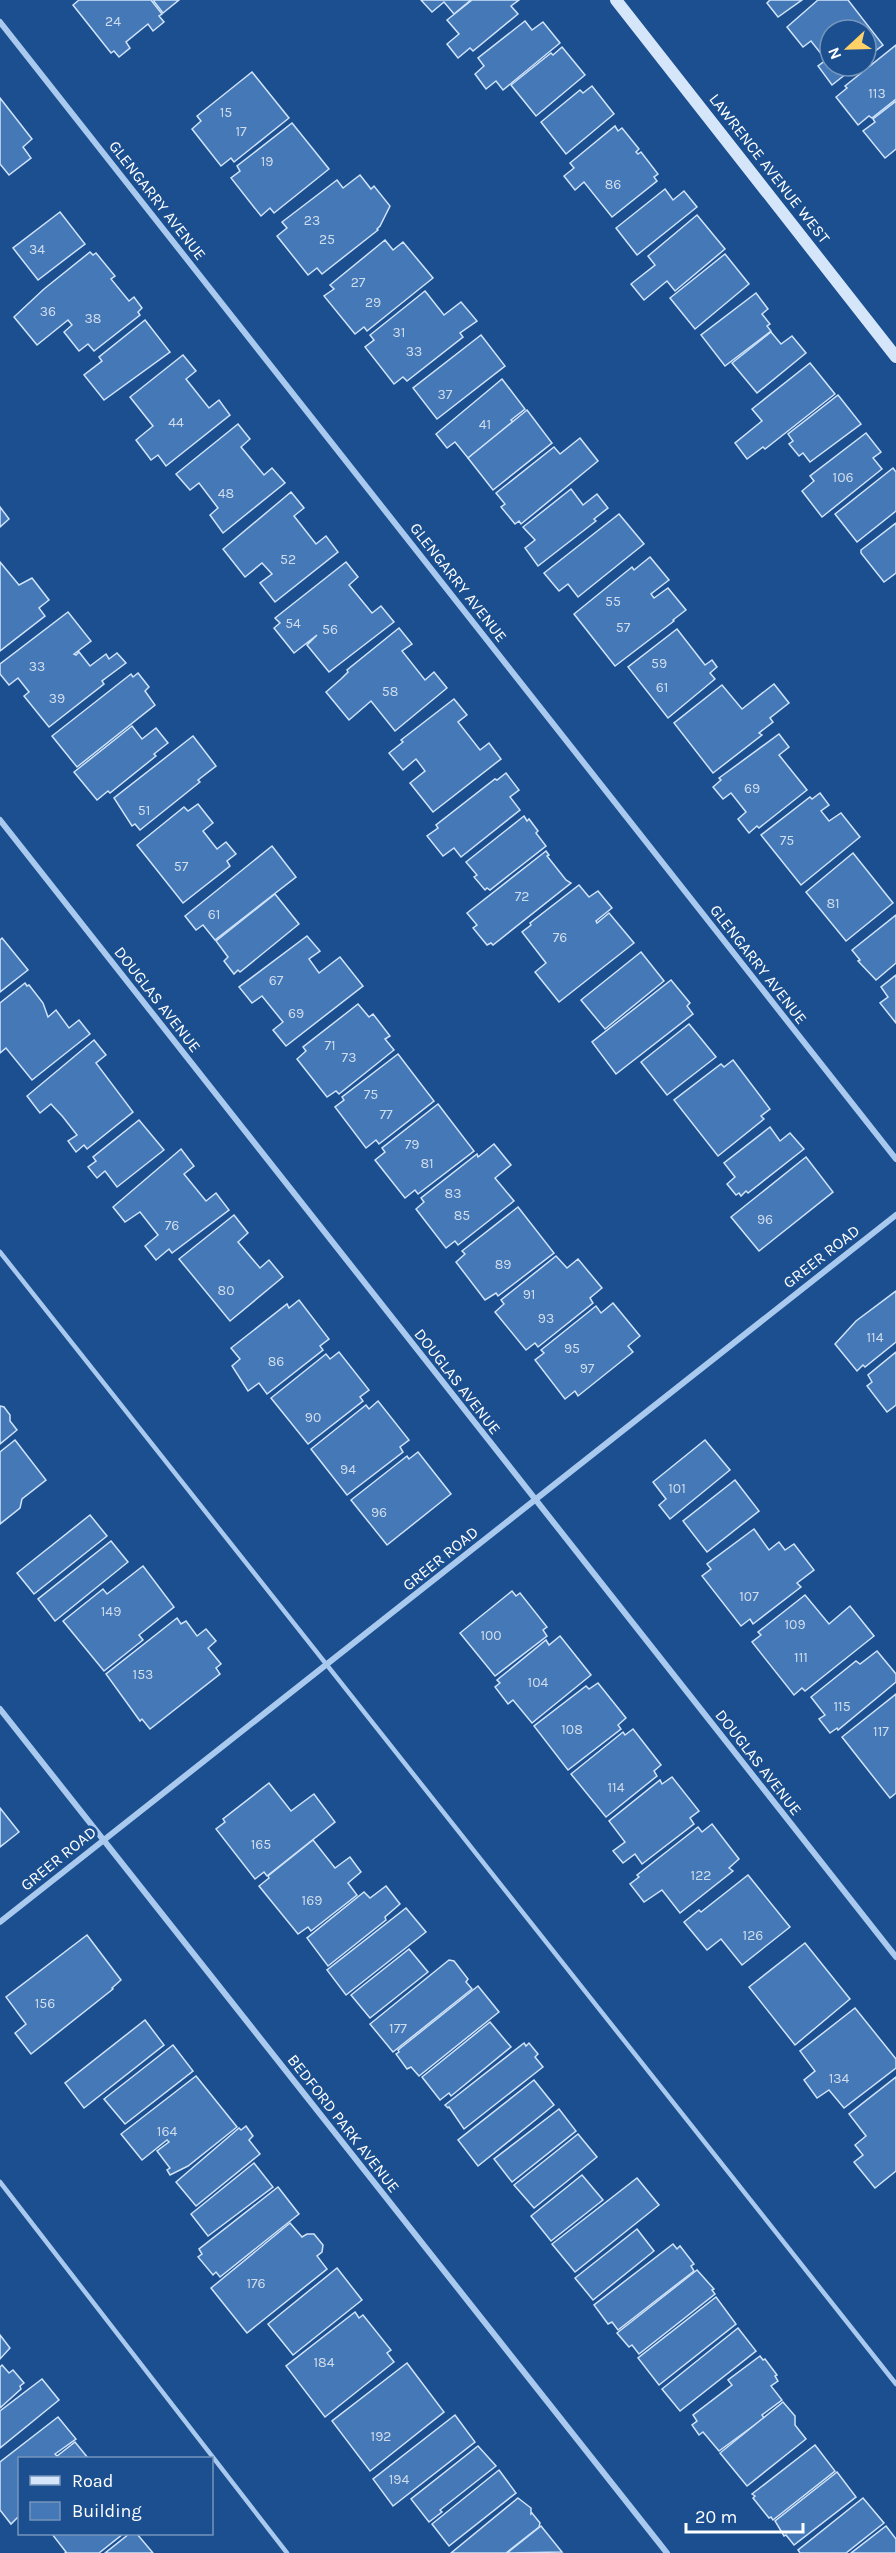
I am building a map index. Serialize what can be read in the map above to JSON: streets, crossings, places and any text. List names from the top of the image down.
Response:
{
  "streets": {
    "main road": ["LAWRENCE AVENUE WEST"],
    "street": [
      "GLENGARRY AVENUE",
      "DOUGLAS AVENUE",
      "GREER ROAD",
      "BEDFORD PARK AVENUE"
    ]
  },
  "crossings": [
    ["DOUGLAS AVENUE", "GREER ROAD"],
    ["GREER ROAD", "BEDFORD PARK AVENUE"]
  ],
  "house_numbers": [
    "24",
    "113",
    "15",
    "17",
    "19",
    "86",
    "23",
    "25",
    "34",
    "27",
    "29",
    "36",
    "38",
    "31",
    "33",
    "37",
    "44",
    "41",
    "106",
    "48",
    "52",
    "55",
    "54",
    "57",
    "56",
    "59",
    "33",
    "61",
    "58",
    "39",
    "69",
    "51",
    "75",
    "57",
    "72",
    "81",
    "61",
    "76",
    "67",
    "69",
    "71",
    "73",
    "75",
    "77",
    "79",
    "81",
    "83",
    "85",
    "96",
    "76",
    "89",
    "80",
    "91",
    "93",
    "114",
    "95",
    "86",
    "97",
    "90",
    "94",
    "101",
    "96",
    "107",
    "149",
    "109",
    "100",
    "111",
    "153",
    "104",
    "115",
    "108",
    "117",
    "114",
    "165",
    "122",
    "169",
    "126",
    "156",
    "177",
    "134",
    "164",
    "176",
    "184",
    "192",
    "194"
  ],
  "legend": ["Road", "Building"],
  "scale_bar": "20 m",
  "north": "left"
}
